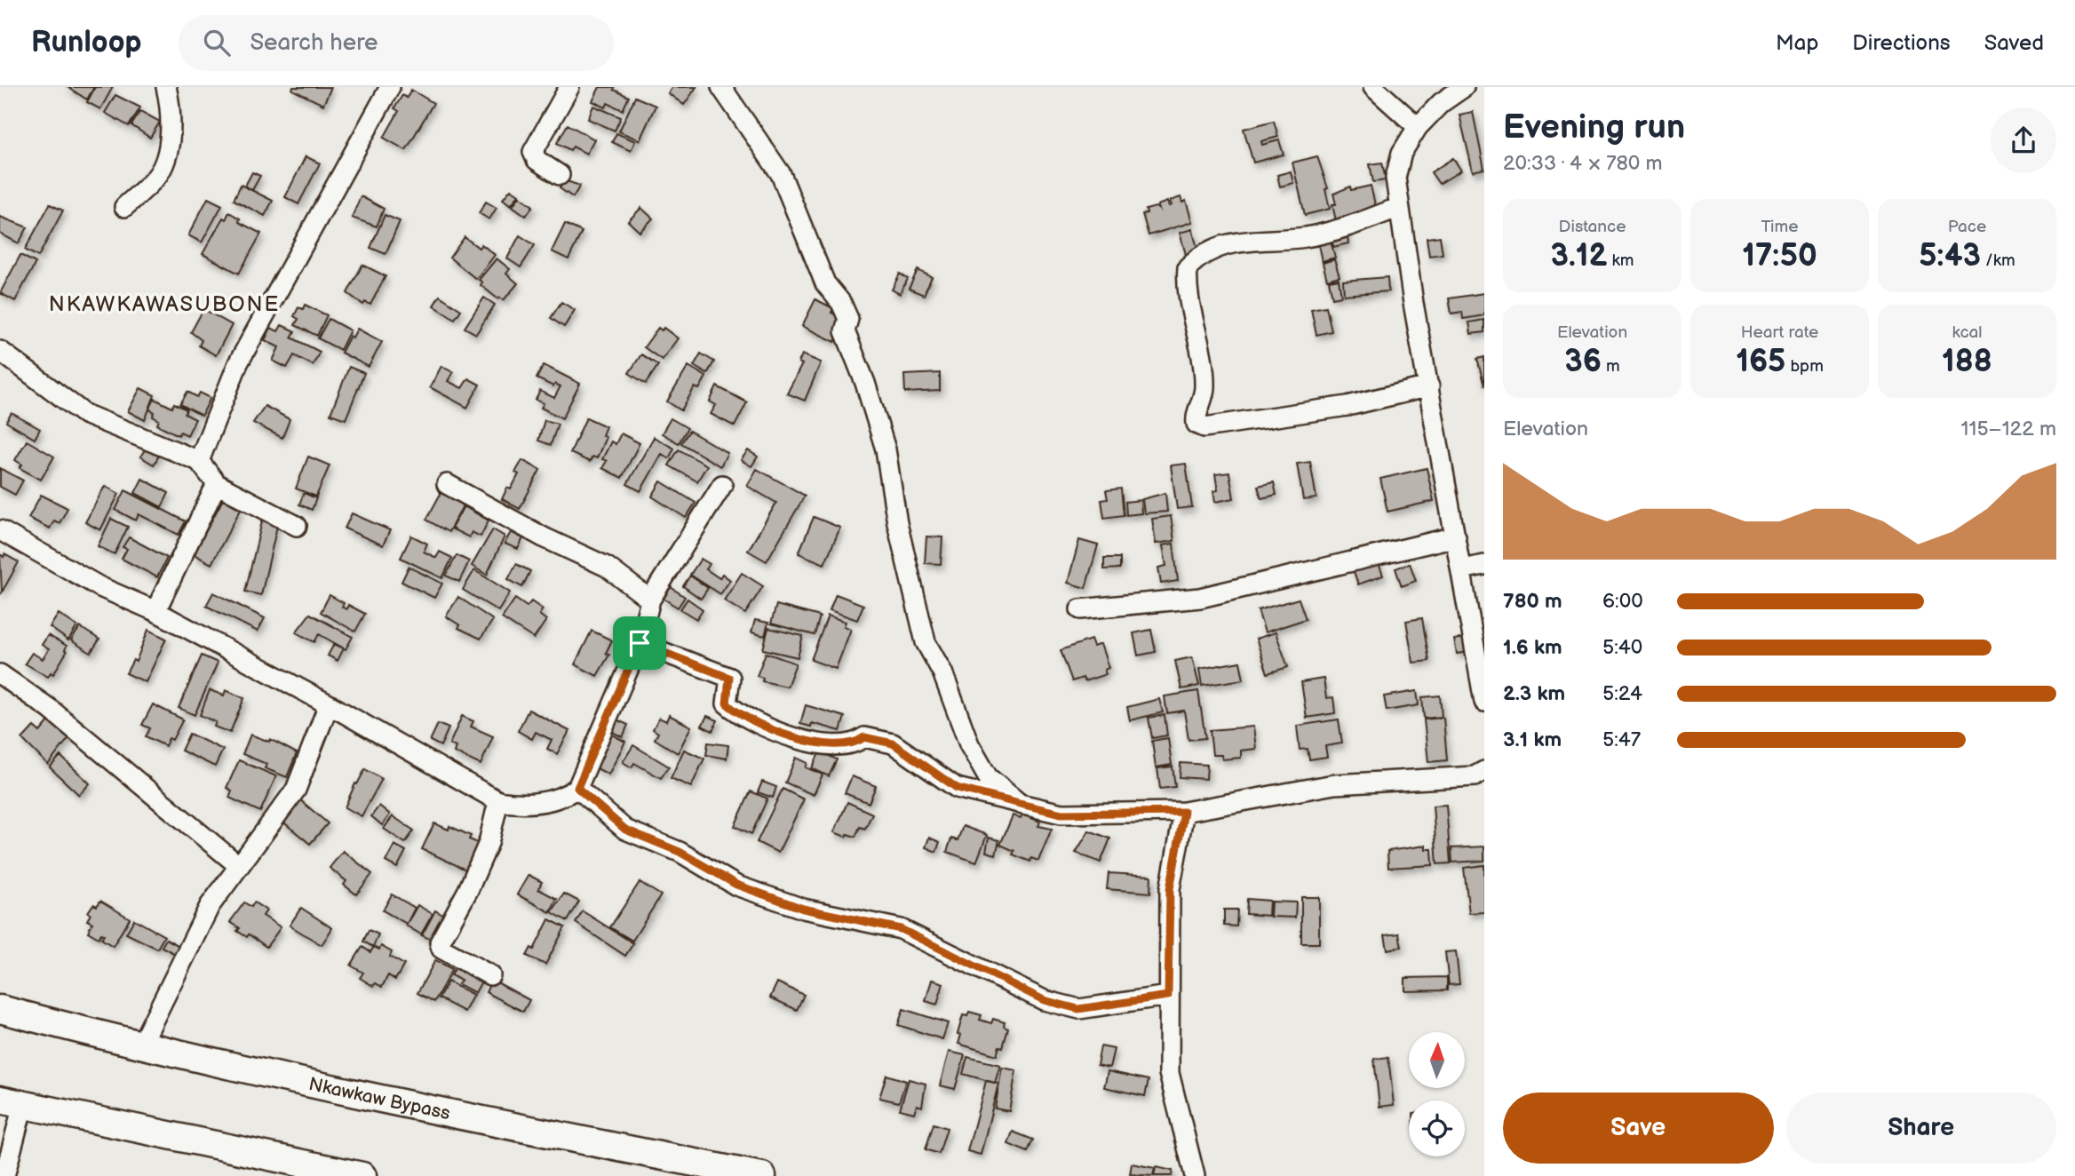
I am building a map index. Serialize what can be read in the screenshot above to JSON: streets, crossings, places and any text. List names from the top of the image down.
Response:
{
  "streets": {
    "highway": ["Nkawkaw Bypass"]
  },
  "districts": ["NKAWKAWASUBONE"],
  "north": "top",
  "page": {
    "header": "Runloop",
    "search": "Search here",
    "nav": ["Map", "Directions", "Saved"],
    "heading": ["Evening run", "20:33 · 4 × 780 m"],
    "stats": [
      ["Distance", "3.12 km"],
      ["Time", "17:50"],
      ["Pace", "5:43 /km"],
      ["Elevation", "36 m"],
      ["Heart rate", "165 bpm"],
      ["kcal", "188"]
    ],
    "chart": ["Elevation", "115–122 m"],
    "list": [
      {
        "name": "780 m",
        "note": "6:00"
      },
      {
        "name": "1.6 km",
        "note": "5:40"
      },
      {
        "name": "2.3 km",
        "note": "5:24"
      },
      {
        "name": "3.1 km",
        "note": "5:47"
      }
    ],
    "buttons": ["Save", "Share"]
  }
}
